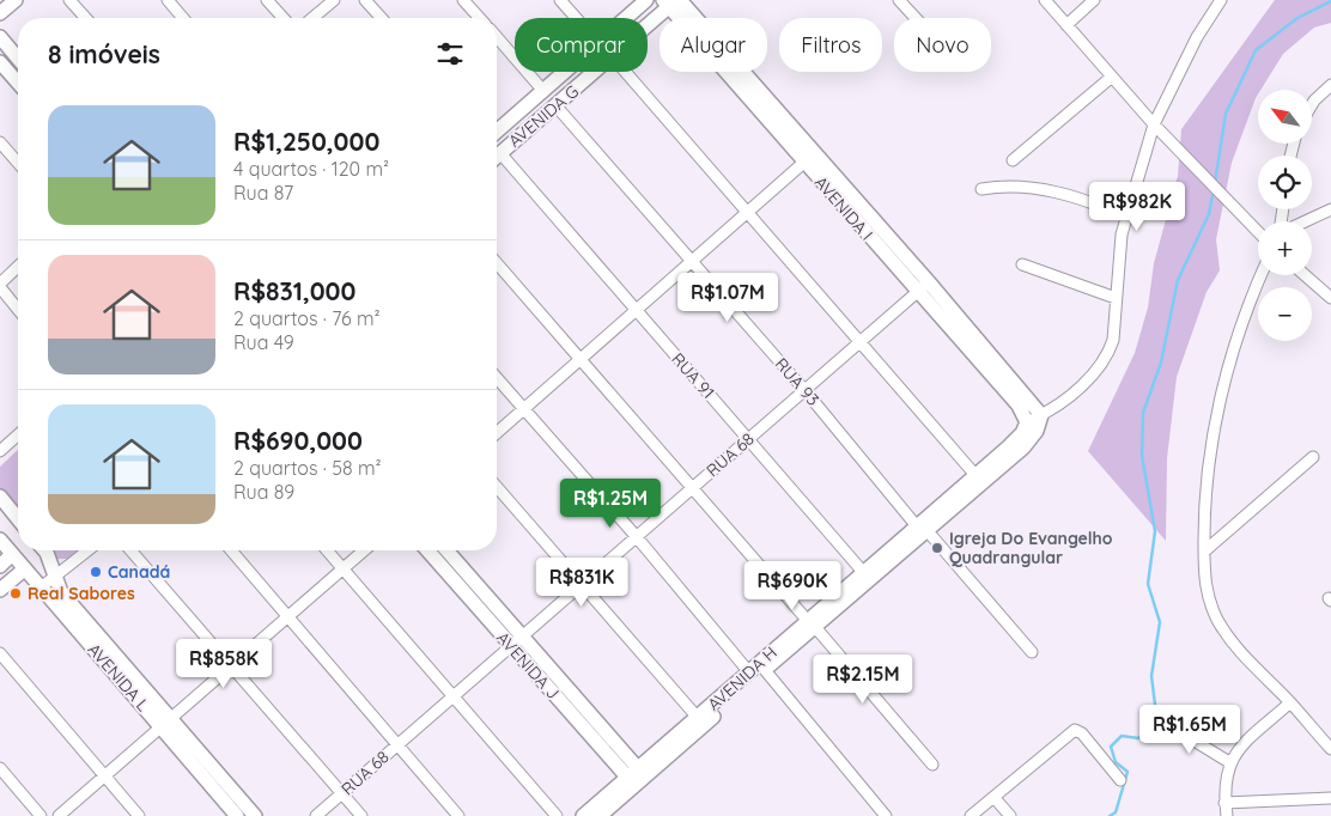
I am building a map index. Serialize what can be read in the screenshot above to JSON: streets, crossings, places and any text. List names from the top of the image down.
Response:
{
  "streets": {
    "street": [
      "AVENIDA G",
      "AVENIDA I",
      "RUA 91",
      "RUA 93",
      "RUA 68",
      "AVENIDA J",
      "AVENIDA L",
      "AVENIDA H"
    ]
  },
  "crossings": [
    ["AVENIDA G", "AVENIDA I"],
    ["AVENIDA G", "RUA 91"],
    ["AVENIDA G", "RUA 93"],
    ["AVENIDA I", "RUA 68"],
    ["AVENIDA I", "AVENIDA H"],
    ["RUA 91", "RUA 68"],
    ["RUA 91", "AVENIDA H"],
    ["RUA 93", "RUA 68"],
    ["RUA 93", "AVENIDA H"],
    ["RUA 68", "AVENIDA J"],
    ["AVENIDA J", "AVENIDA H"]
  ],
  "places": ["Igreja Do Evangelho Quadrangular", "Canadá", "Real Sabores"],
  "north": "top left",
  "page": {
    "chip": [
      "Comprar",
      "Alugar",
      "Filtros",
      "Novo"
    ],
    "heading": "8 imóveis",
    "map_buttons": ["+", "−"],
    "list": [
      {
        "name": "R$1,250,000",
        "note": "4 quartos · 120 m² · Rua 87"
      },
      {
        "name": "R$831,000",
        "note": "2 quartos · 76 m² · Rua 49"
      },
      {
        "name": "R$690,000",
        "note": "2 quartos · 58 m² · Rua 89"
      }
    ],
    "price": [
      "R$982K",
      "R$1.07M",
      "R$1.25M",
      "R$831K",
      "R$690K",
      "R$858K",
      "R$2.15M",
      "R$1.65M"
    ]
  }
}
